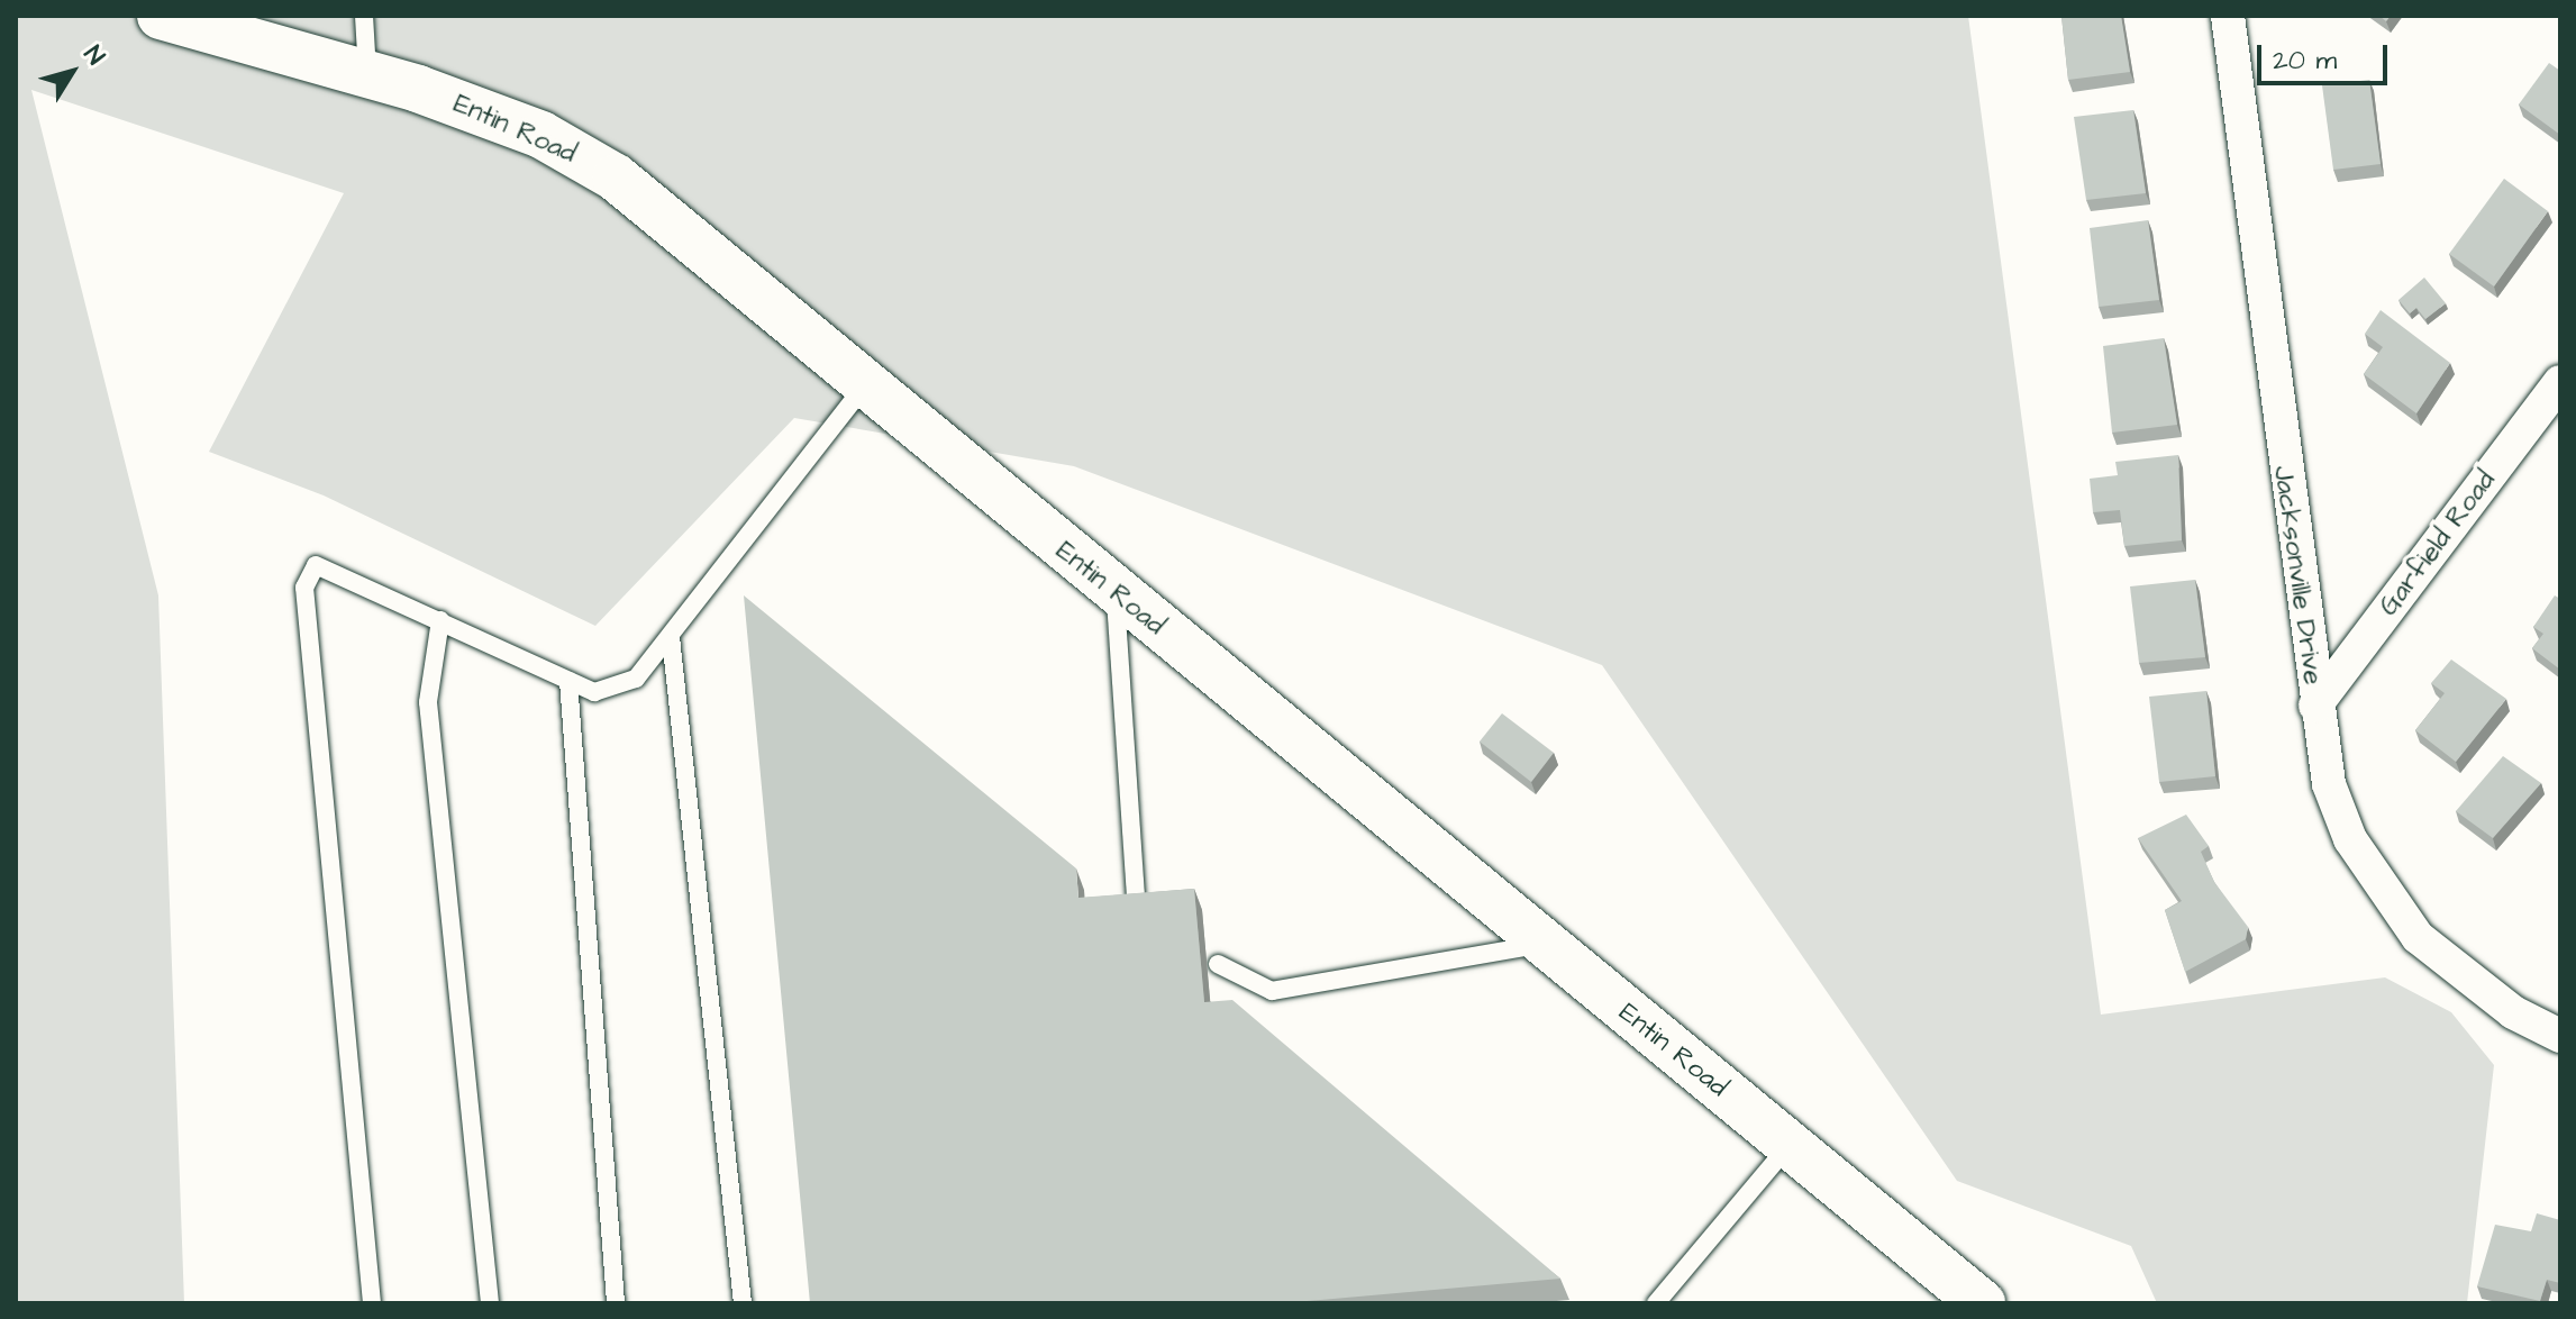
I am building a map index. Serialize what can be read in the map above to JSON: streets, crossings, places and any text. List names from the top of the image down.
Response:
{
  "streets": {
    "street": ["Entin Road", "Garfield Road", "Jacksonville Drive"]
  },
  "crossings": [
    ["Garfield Road", "Jacksonville Drive"]
  ],
  "scale_bar": "20 m",
  "north": "top right"
}
